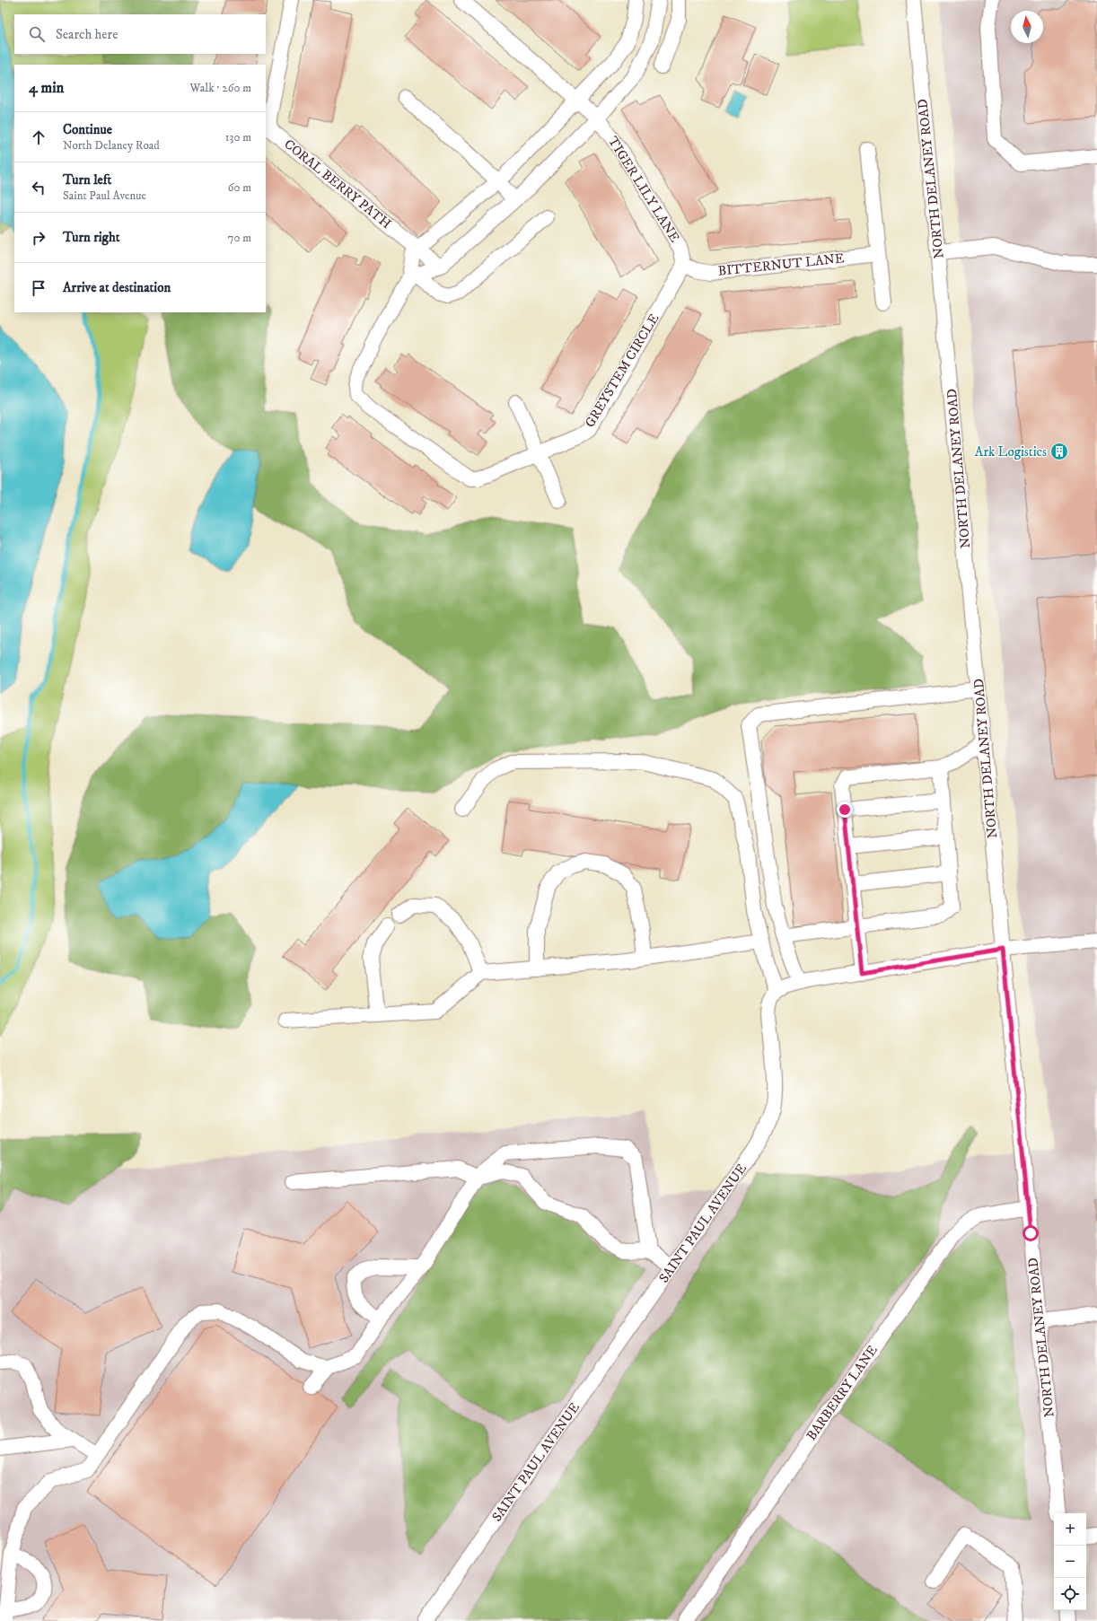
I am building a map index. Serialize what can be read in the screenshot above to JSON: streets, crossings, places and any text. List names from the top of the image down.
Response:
{
  "streets": {
    "street": [
      "NORTH DELANEY ROAD",
      "CORAL BERRY PATH",
      "TIGER LILY LANE",
      "BITTERNUT LANE",
      "GREYSTEM CIRCLE",
      "SAINT PAUL AVENUE",
      "BARBERRY LANE"
    ]
  },
  "crossings": [
    ["NORTH DELANEY ROAD", "BARBERRY LANE"],
    ["CORAL BERRY PATH", "GREYSTEM CIRCLE"],
    ["TIGER LILY LANE", "BITTERNUT LANE"],
    ["TIGER LILY LANE", "GREYSTEM CIRCLE"],
    ["BITTERNUT LANE", "GREYSTEM CIRCLE"]
  ],
  "places": {
    "building": ["Ark Logistics"]
  },
  "north": "top",
  "page": {
    "search": "Search here",
    "heading": ["4 min", "Walk · 260 m"],
    "list": [
      ["Continue", "North Delaney Road", "130 m"],
      ["Turn left", "Saint Paul Avenue", "60 m"],
      ["Turn right", "70 m"],
      "Arrive at destination"
    ],
    "map_buttons": ["+", "−"]
  }
}
